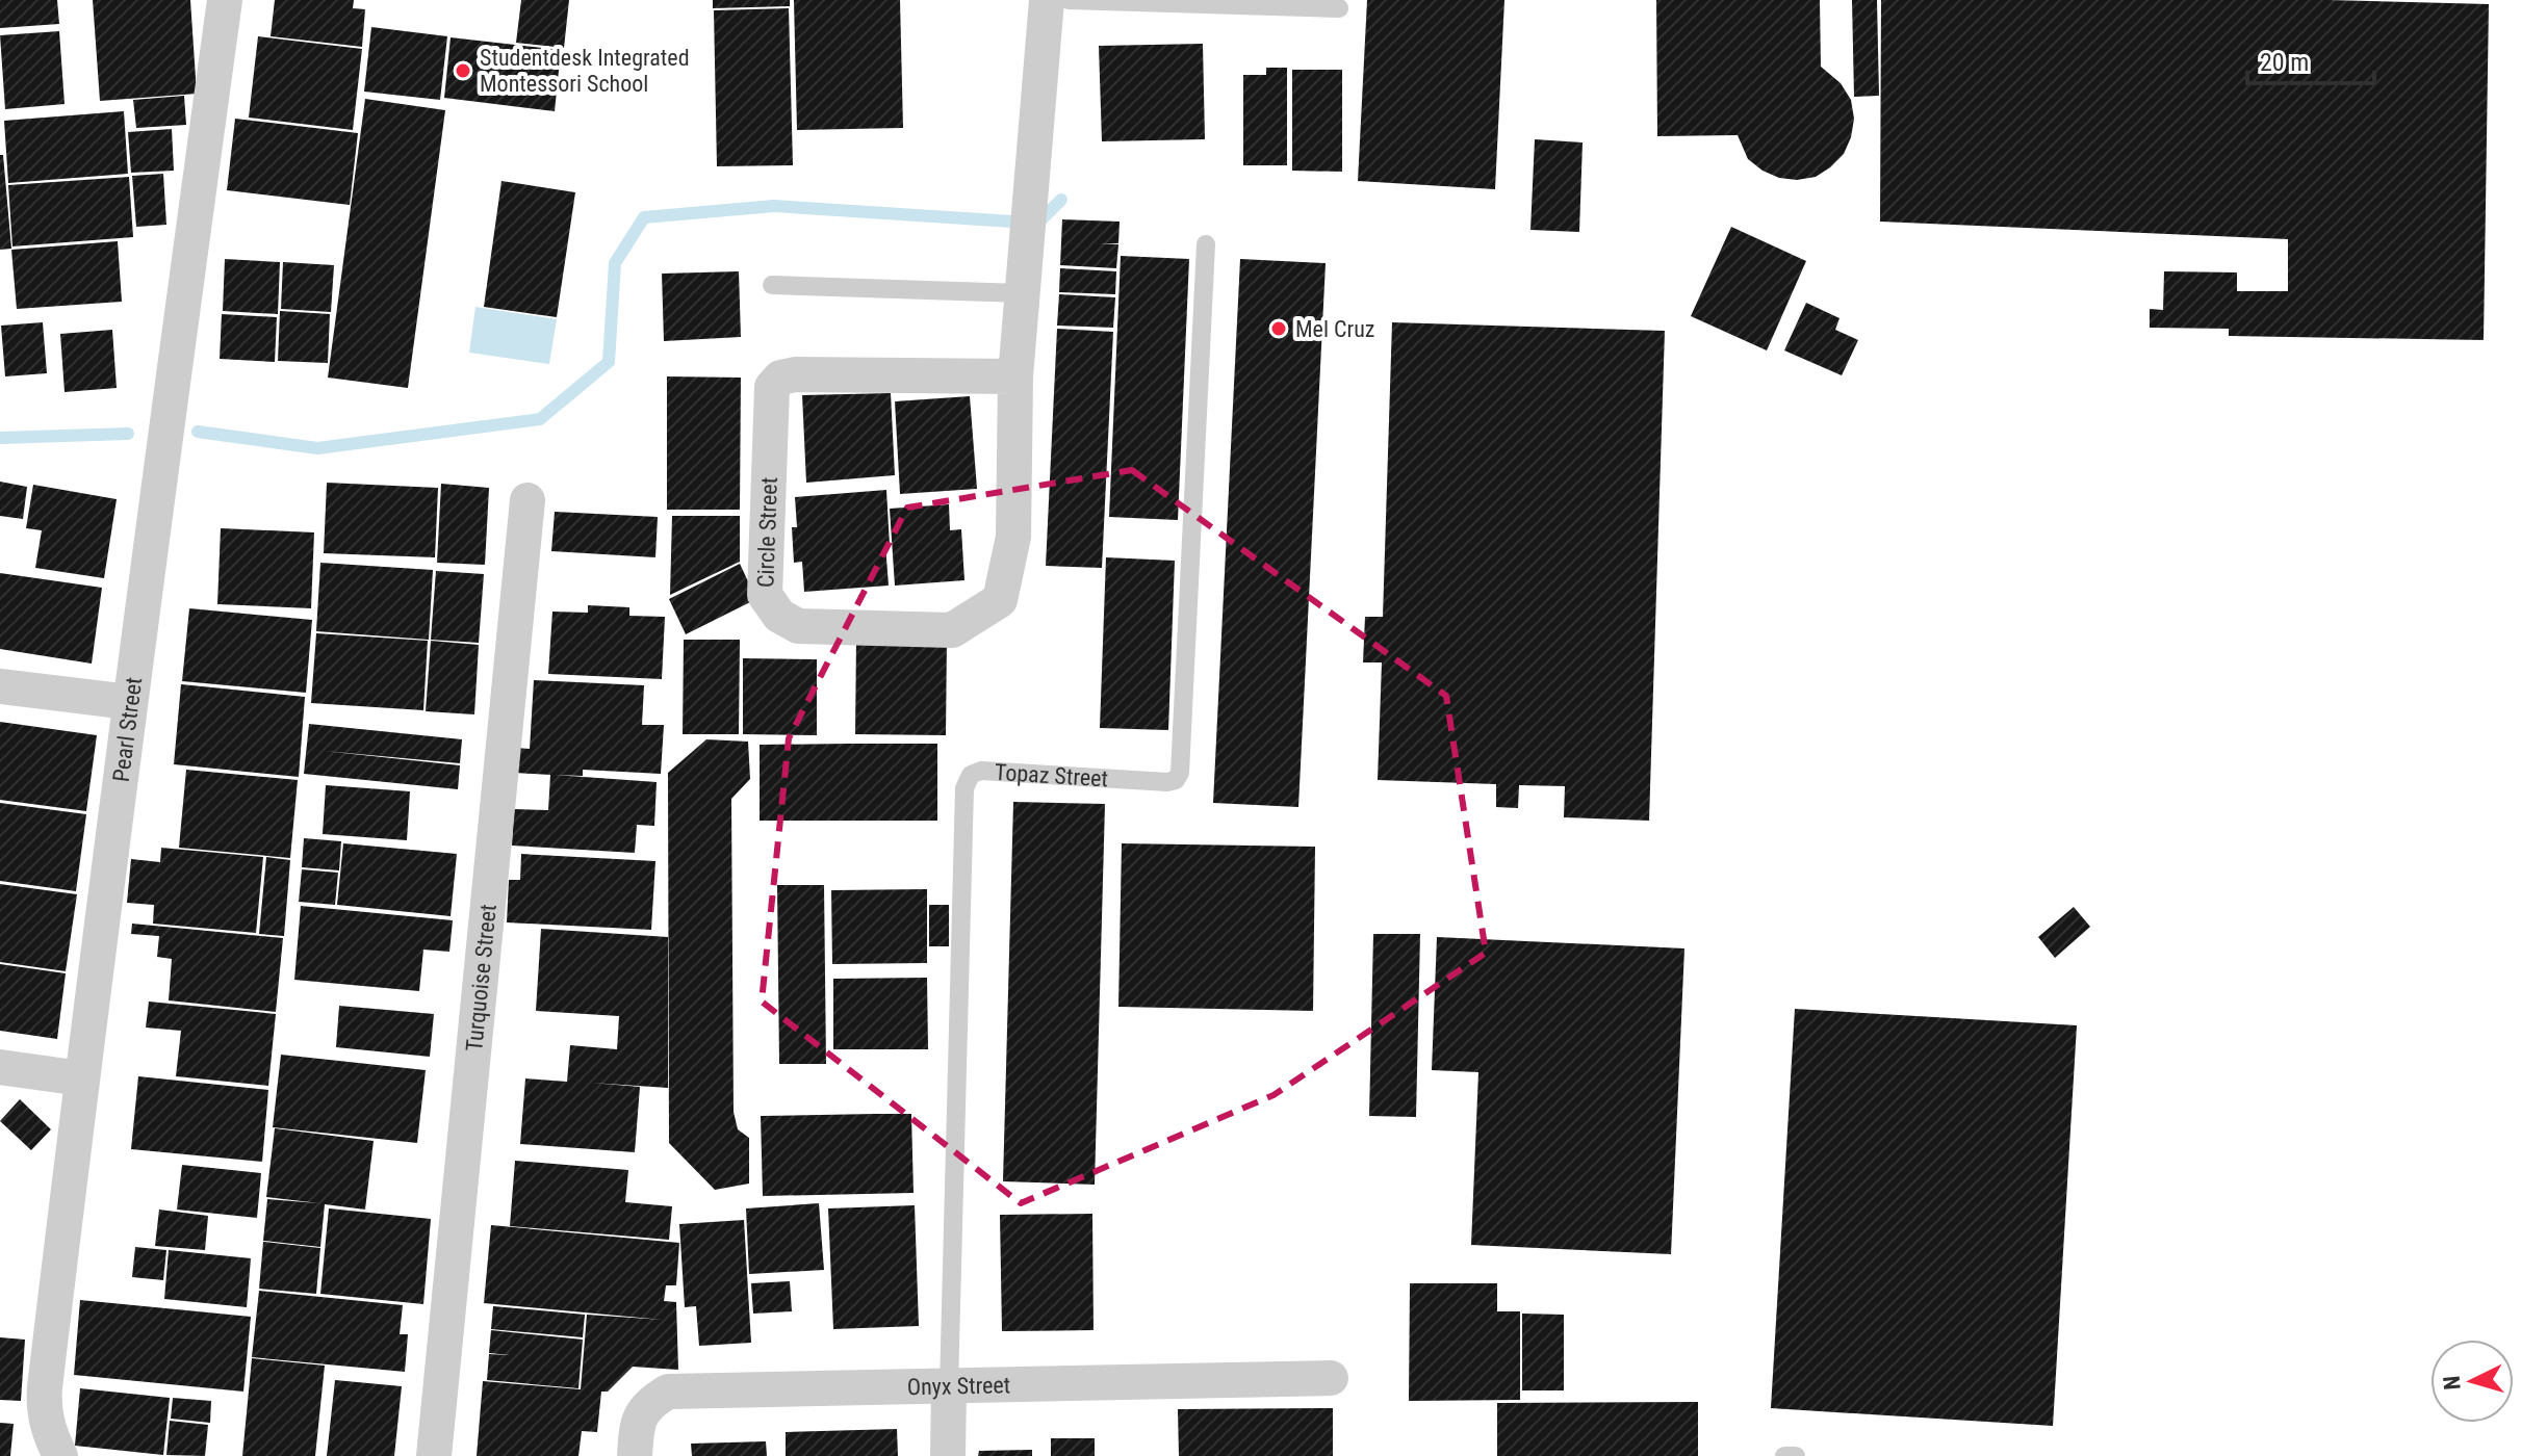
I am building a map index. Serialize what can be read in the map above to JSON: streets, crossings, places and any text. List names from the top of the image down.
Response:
{
  "streets": {
    "street": [
      "Circle Street",
      "Pearl Street",
      "Topaz Street",
      "Turquoise Street",
      "Onyx Street"
    ]
  },
  "crossings": [
    ["Topaz Street", "Onyx Street"]
  ],
  "places": ["Studentdesk Integrated Montessori School", "Mel Cruz"],
  "scale_bar": "20 m",
  "north": "left"
}
